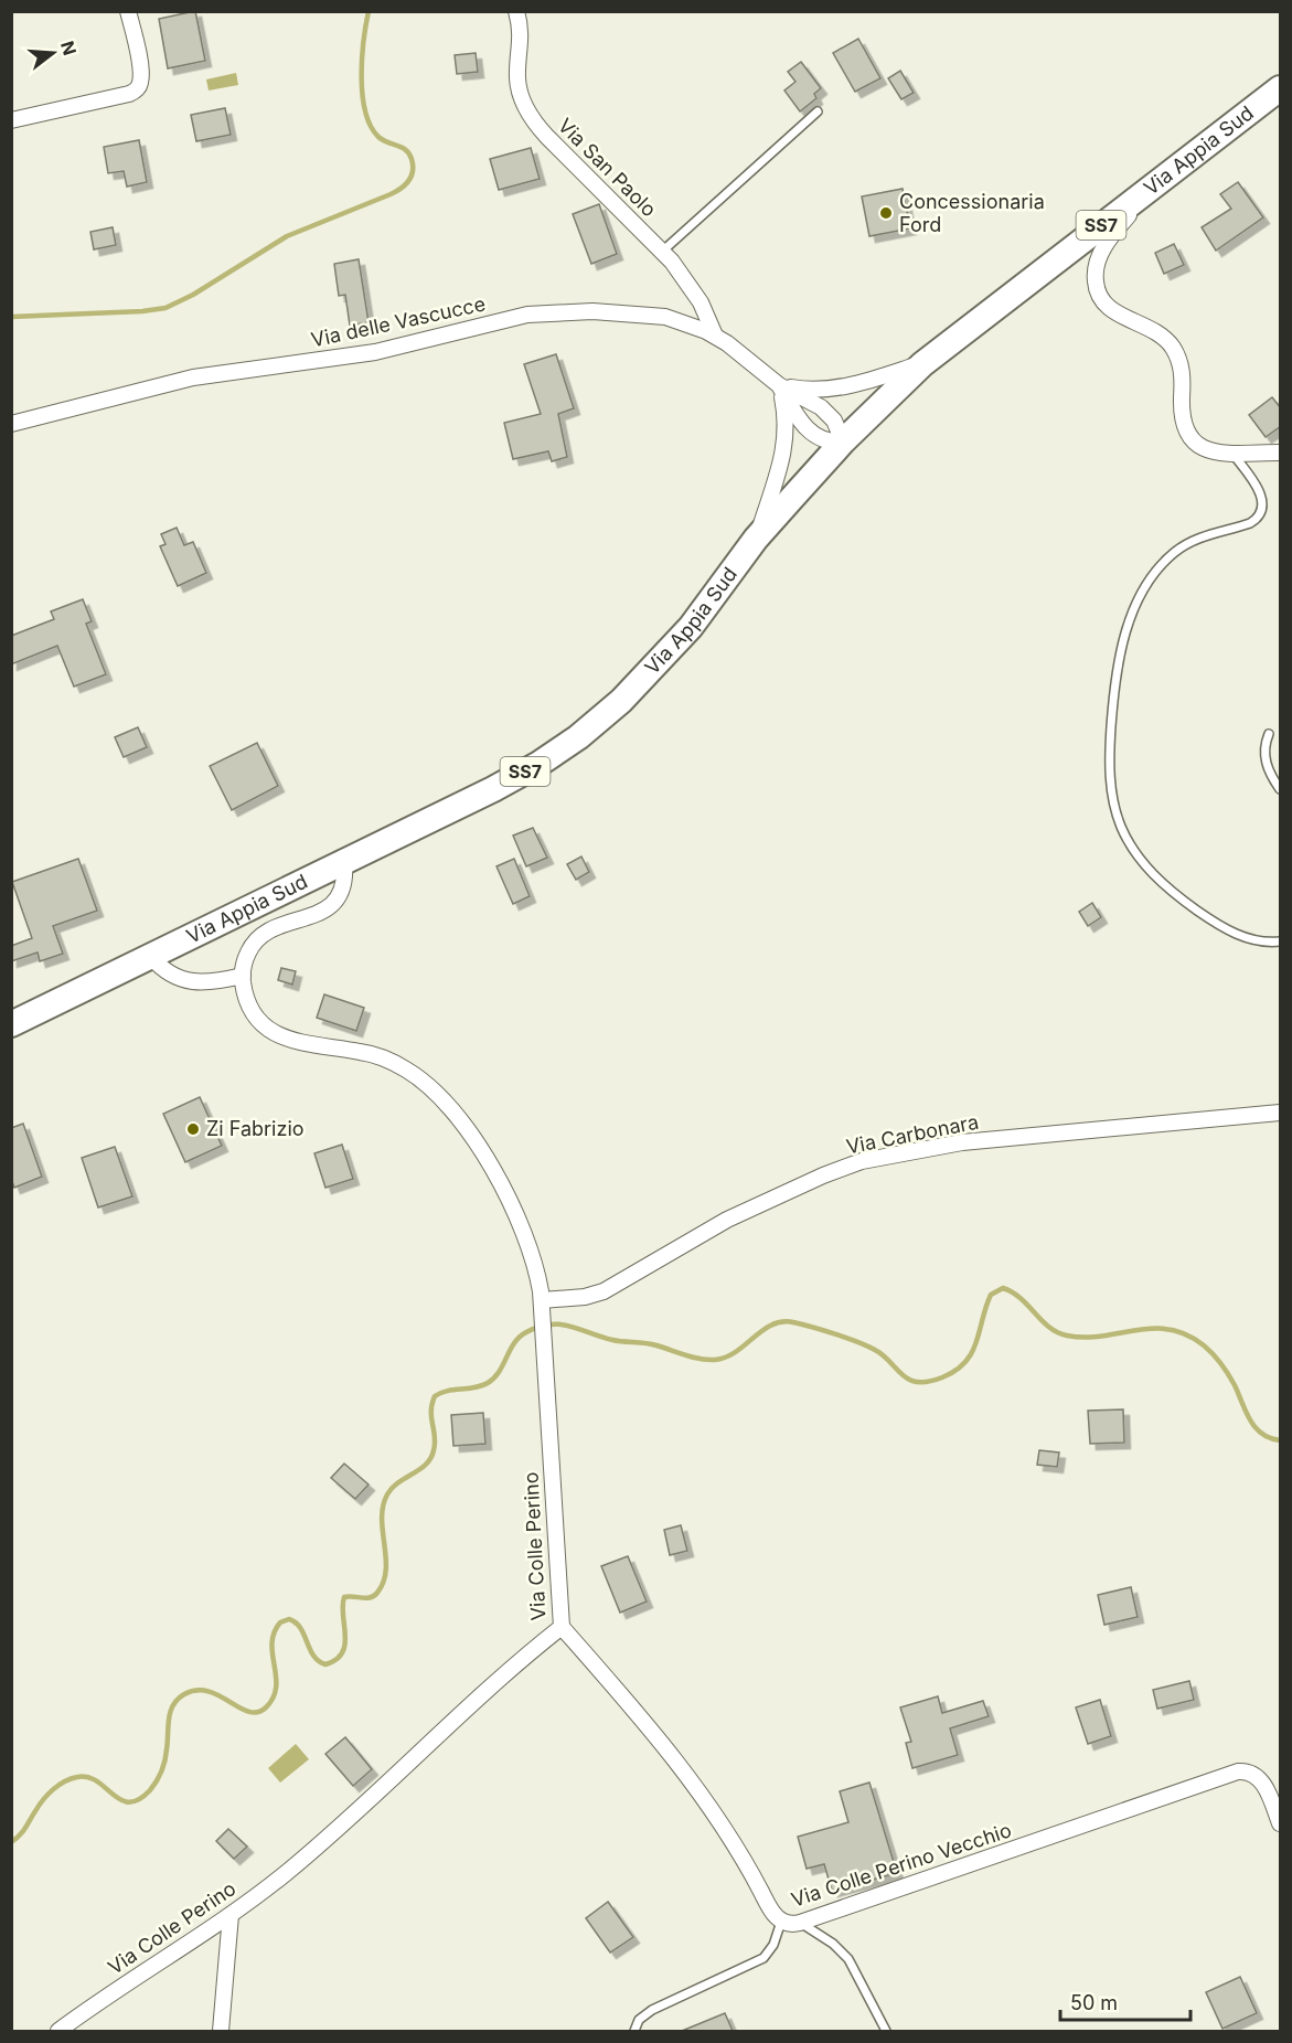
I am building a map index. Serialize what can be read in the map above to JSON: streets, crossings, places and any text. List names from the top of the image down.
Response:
{
  "streets": {
    "main road": ["Via Appia Sud", "SS7"],
    "street": [
      "Via San Paolo",
      "Via delle Vascucce",
      "Via Carbonara",
      "Via Colle Perino",
      "Via Colle Perino Vecchio"
    ]
  },
  "crossings": [
    ["Via Appia Sud", "Via delle Vascucce"],
    ["Via San Paolo", "Via delle Vascucce"],
    ["Via Carbonara", "Via Colle Perino"],
    ["Via Colle Perino", "Via Colle Perino Vecchio"]
  ],
  "places": ["Concessionaria Ford", "Zi Fabrizio"],
  "scale_bar": "50 m",
  "north": "right"
}
